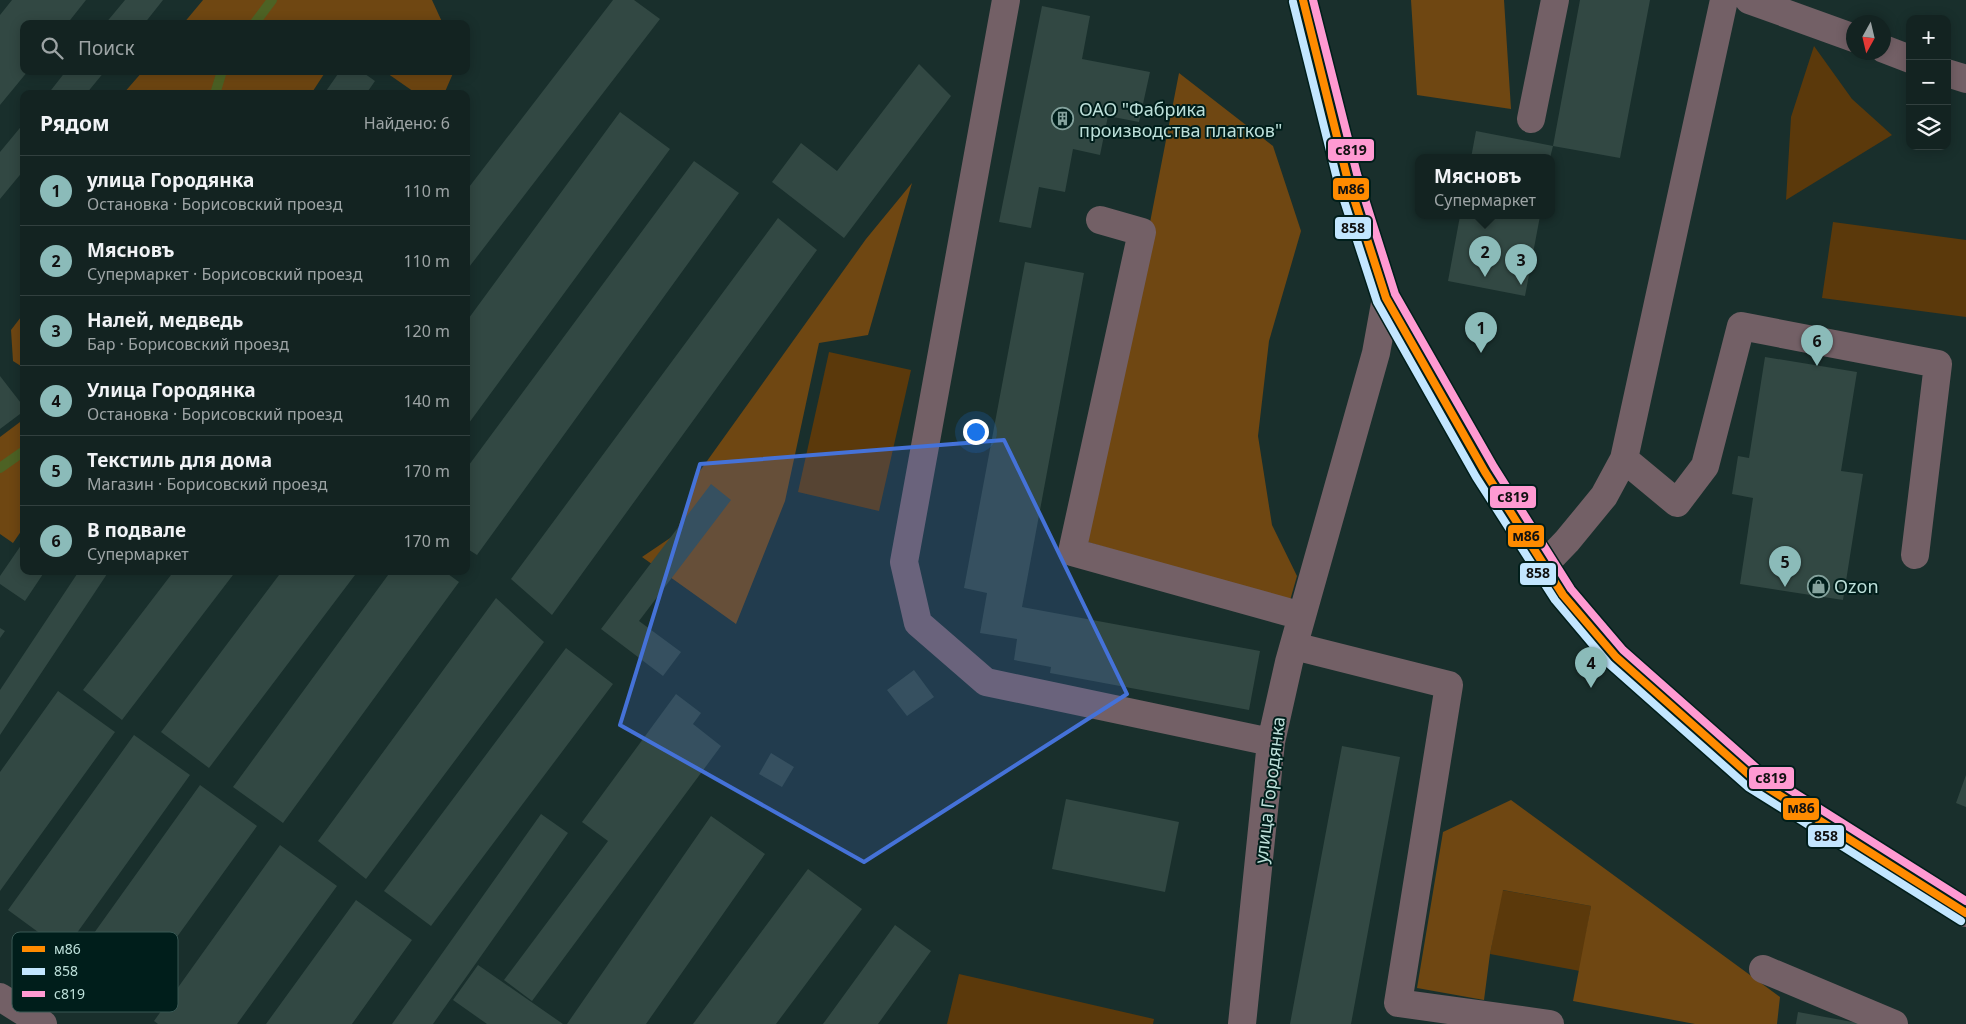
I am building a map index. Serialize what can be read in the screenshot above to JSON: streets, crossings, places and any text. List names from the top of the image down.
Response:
{
  "streets": {
    "street": ["улица Городянка"]
  },
  "places": {
    "building": ["ОАО \"Фабрика производства платков\""],
    "shop": ["Ozon"]
  },
  "lines": ["transit line м86", "transit line с819", "transit line 858"],
  "legend": ["м86", "858", "с819"],
  "north": "bottom",
  "page": {
    "map_buttons": ["+", "−"],
    "search": "Поиск",
    "heading": ["Рядом", "Найдено: 6"],
    "popup": ["Мясновъ", "Супермаркет"],
    "list": [
      {
        "mark": "1",
        "name": "улица Городянка",
        "note": "Остановка · Борисовский проезд",
        "value": "110 m"
      },
      {
        "mark": "2",
        "name": "Мясновъ",
        "note": "Супермаркет · Борисовский проезд",
        "value": "110 m"
      },
      {
        "mark": "3",
        "name": "Налей, медведь",
        "note": "Бар · Борисовский проезд",
        "value": "120 m"
      },
      {
        "mark": "4",
        "name": "Улица Городянка",
        "note": "Остановка · Борисовский проезд",
        "value": "140 m"
      },
      {
        "mark": "5",
        "name": "Текстиль для дома",
        "note": "Магазин · Борисовский проезд",
        "value": "170 m"
      },
      {
        "mark": "6",
        "name": "В подвале",
        "note": "Супермаркет",
        "value": "170 m"
      }
    ],
    "pins": [
      "2",
      "3",
      "1",
      "6",
      "5",
      "4"
    ]
  }
}
